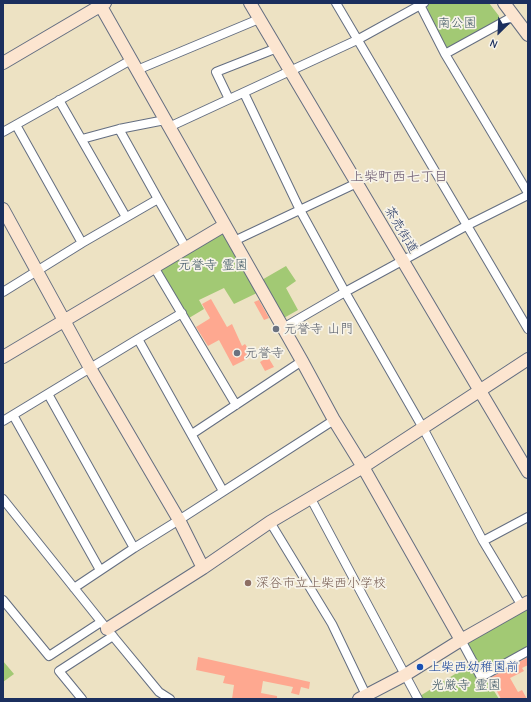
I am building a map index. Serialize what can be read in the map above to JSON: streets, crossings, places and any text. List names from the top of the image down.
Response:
{
  "streets": {
    "street": ["茶売街道"]
  },
  "districts": ["上柴町西七丁目"],
  "parks": ["南公園", "元誉寺 霊園", "光厳寺 霊園"],
  "places": [
    "元誉寺 山門",
    "元誉寺",
    "深谷市立上柴西小学校",
    "上柴西幼稚園前"
  ],
  "north": "bottom left"
}
